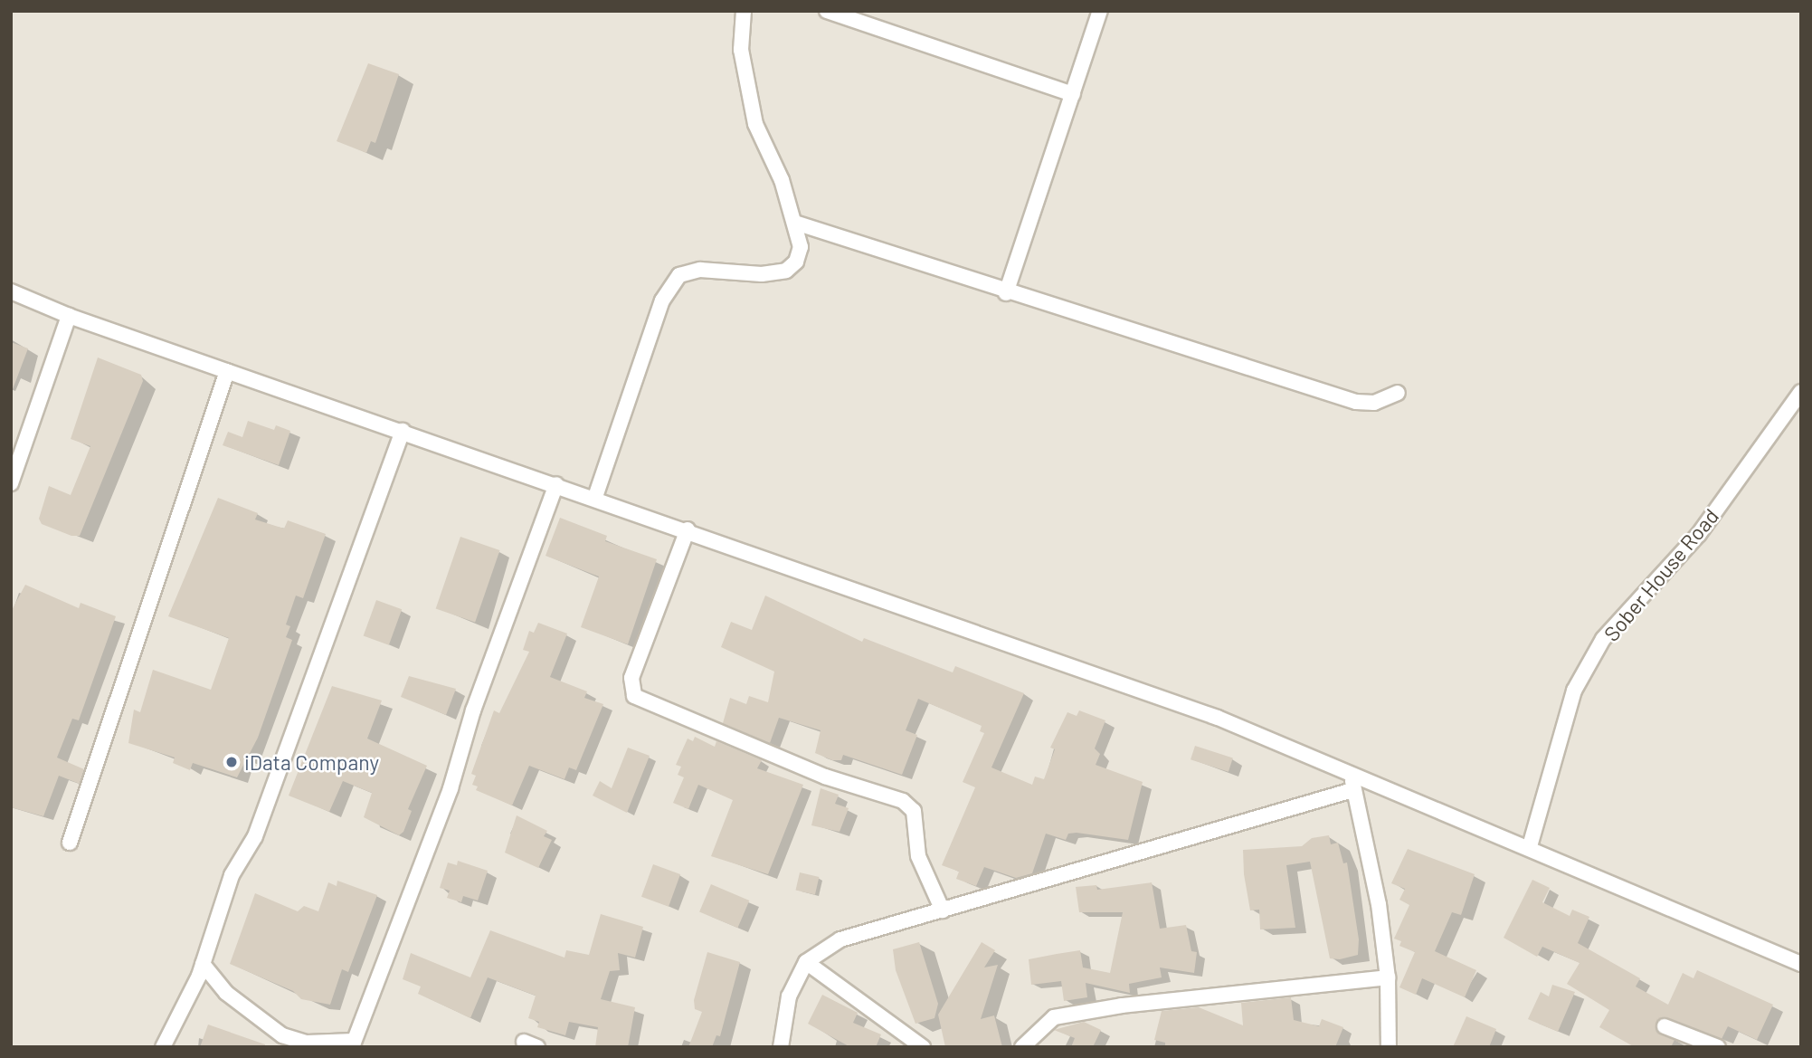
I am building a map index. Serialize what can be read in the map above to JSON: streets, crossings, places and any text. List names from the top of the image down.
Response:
{
  "streets": {
    "street": ["Sober House Road"]
  },
  "places": ["iData Company"]
}
